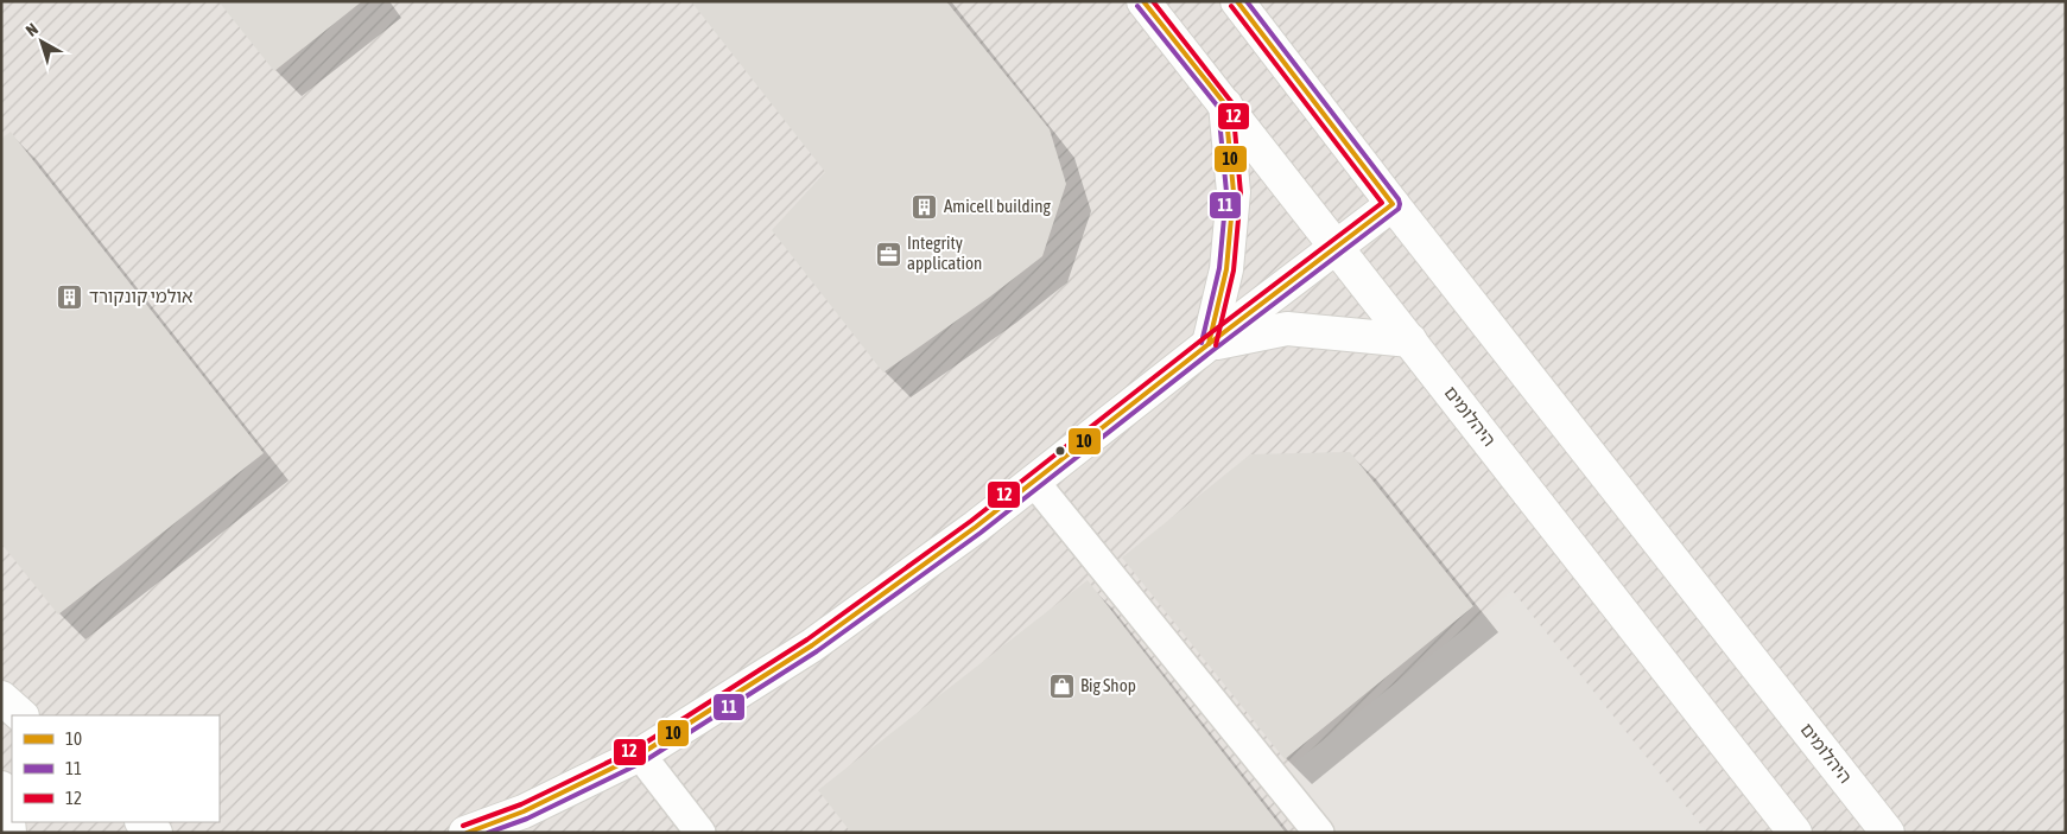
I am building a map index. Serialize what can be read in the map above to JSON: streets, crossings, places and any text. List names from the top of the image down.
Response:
{
  "streets": {
    "street": ["היהלומים"]
  },
  "places": {
    "building": ["Amicell building", "אולמי קונקורד"],
    "office": ["Integrity application"],
    "shop": ["Big Shop"]
  },
  "lines": ["transit line 10", "transit line 11", "transit line 12"],
  "legend": ["10", "11", "12"],
  "north": "top left"
}
